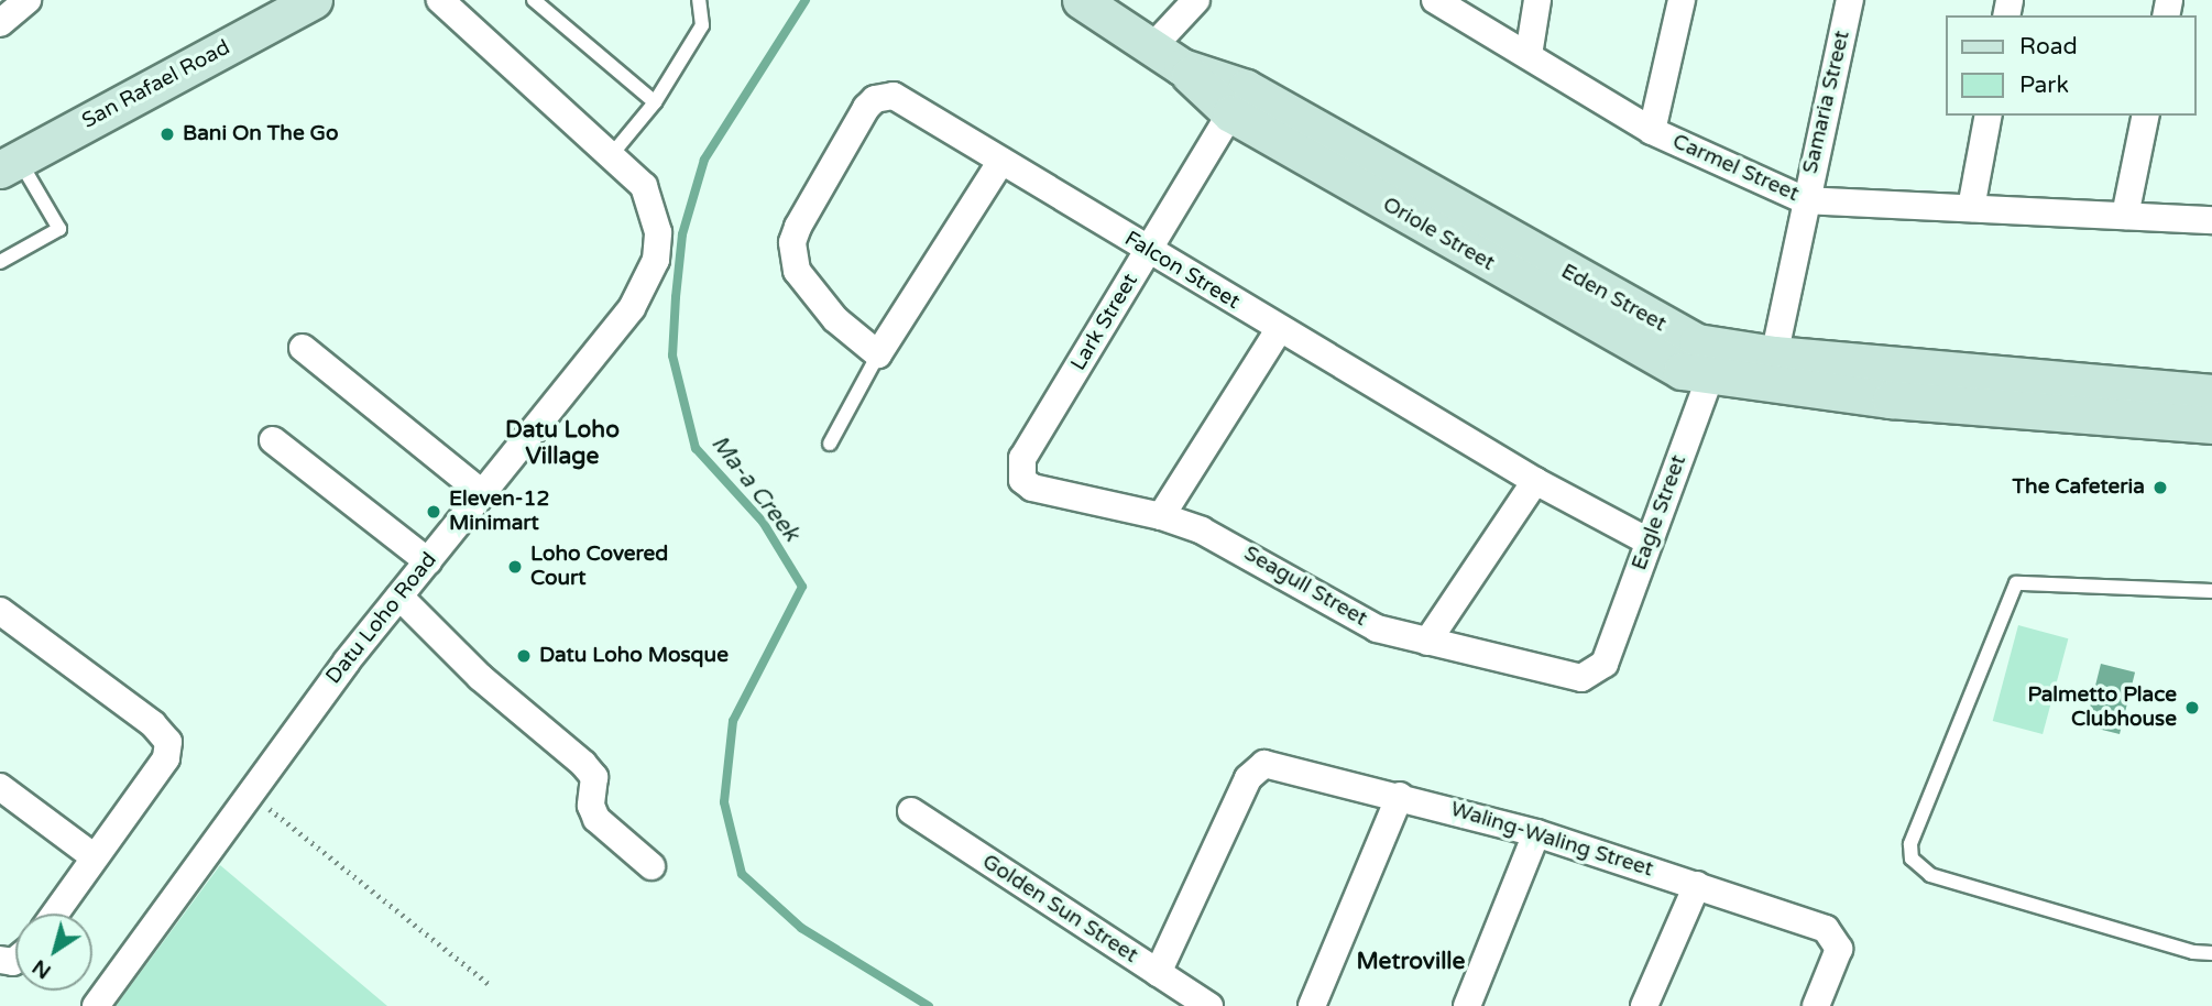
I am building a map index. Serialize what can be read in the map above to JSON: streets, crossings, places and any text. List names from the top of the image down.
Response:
{
  "streets": {
    "main road": ["San Rafael Road", "Eden Street"],
    "street": [
      "Samaria Street",
      "Carmel Street",
      "Falcon Street",
      "Lark Street",
      "Eagle Street",
      "Seagull Street",
      "Datu Loho Road",
      "Waling-Waling Street",
      "Golden Sun Street"
    ]
  },
  "crossings": [
    ["Samaria Street", "Carmel Street"],
    ["Samaria Street", "Eden Street"],
    ["Falcon Street", "Lark Street"],
    ["Falcon Street", "Eagle Street"],
    ["Eden Street", "Lark Street"],
    ["Eden Street", "Eagle Street"],
    ["Lark Street", "Seagull Street"],
    ["Eagle Street", "Seagull Street"],
    ["Waling-Waling Street", "Golden Sun Street"]
  ],
  "districts": ["Datu Loho Village", "Metroville"],
  "water": ["Ma-a Creek"],
  "places": [
    "Bani On The Go",
    "The Cafeteria",
    "Eleven-12 Minimart",
    "Loho Covered Court",
    "Datu Loho Mosque",
    "Palmetto Place Clubhouse"
  ],
  "legend": ["Road", "Park"],
  "north": "bottom left"
}
